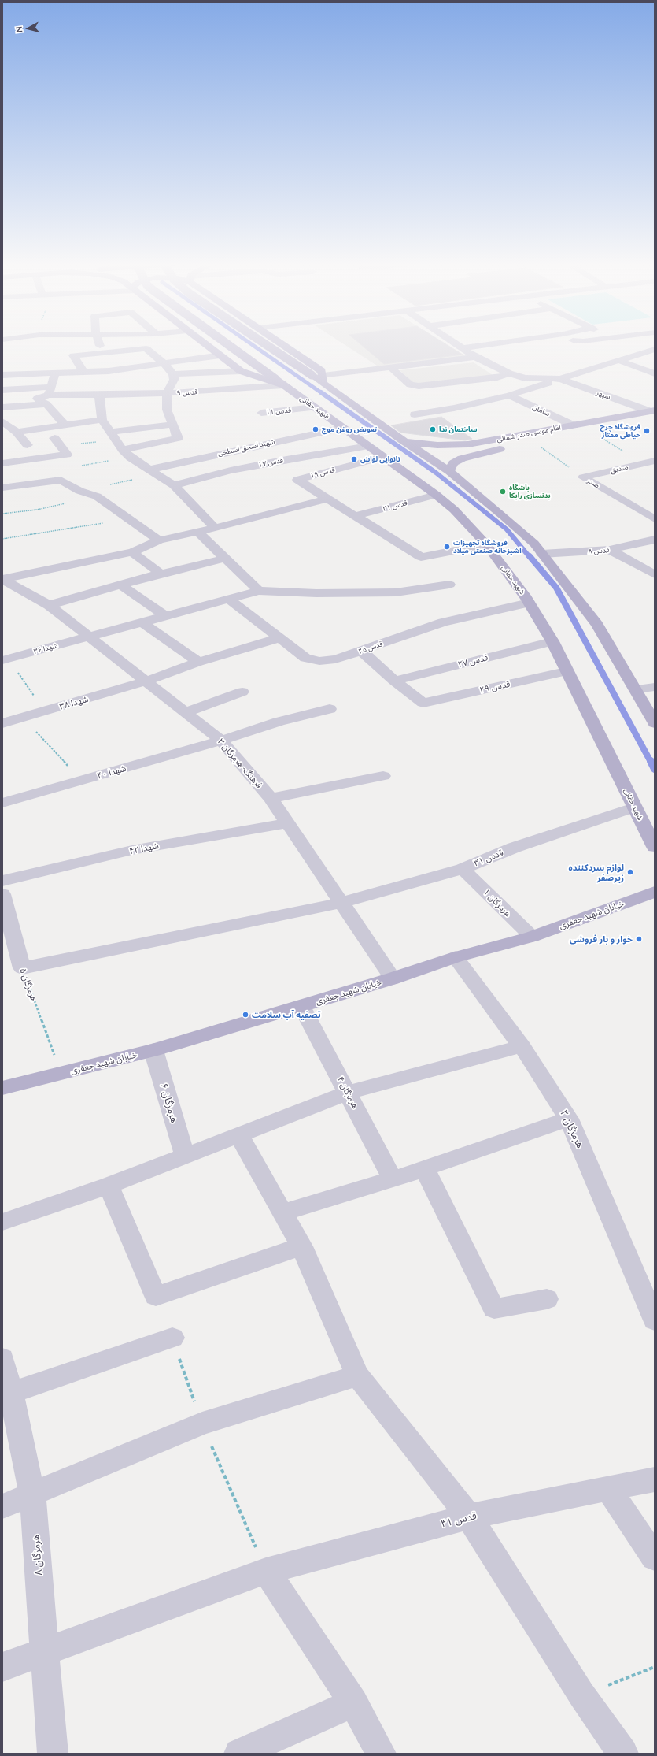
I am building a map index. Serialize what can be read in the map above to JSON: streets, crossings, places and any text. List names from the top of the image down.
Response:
{
  "streets": {
    "main road": ["شهید حقانی", "امام موسی صدر شمالی", "خیابان شهید جعفری"],
    "street": [
      "قدس ۹",
      "سپهر",
      "سامان",
      "قدس ۱۱",
      "شهید اسحق اسطحی",
      "قدس ۱۷",
      "صدیق",
      "قدس ۱۹",
      "صدر",
      "قدس ۲۱",
      "قدس ۸",
      "قدس ۲۵",
      "شهدا ۳۶",
      "قدس ۲۷",
      "قدس ۲۹",
      "شهدا ۳۸",
      "فرهنگ- هرمزگان ۳",
      "شهدا ۴۰",
      "شهدا ۴۲",
      "قدس ۳۱",
      "هرمزگان ۱",
      "هرمزگان ۵",
      "هرمزگان ۴",
      "هرمزگان ۶",
      "هرمزگان ۲",
      "قدس ۴۱",
      "هرمزگان ۸"
    ]
  },
  "crossings": [
    ["قدس ۹", "شهید حقانی"],
    ["سپهر", "امام موسی صدر شمالی"],
    ["شهید حقانی", "قدس ۱۱"],
    ["شهید حقانی", "شهید اسحق اسطحی"],
    ["شهید حقانی", "قدس ۱۷"],
    ["شهید حقانی", "قدس ۱۹"],
    ["شهید حقانی", "قدس ۲۱"],
    ["شهید حقانی", "قدس ۲۵"],
    ["شهید حقانی", "قدس ۲۷"],
    ["شهید حقانی", "قدس ۲۹"],
    ["شهید حقانی", "قدس ۳۱"],
    ["سامان", "امام موسی صدر شمالی"],
    ["امام موسی صدر شمالی", "صدر"],
    ["صدیق", "صدر"],
    ["قدس ۲۵", "شهدا ۳۶"],
    ["قدس ۲۵", "شهدا ۳۸"],
    ["شهدا ۳۶", "فرهنگ- هرمزگان ۳"],
    ["قدس ۲۷", "قدس ۲۹"],
    ["شهدا ۳۸", "فرهنگ- هرمزگان ۳"],
    ["فرهنگ- هرمزگان ۳", "شهدا ۴۰"],
    ["فرهنگ- هرمزگان ۳", "شهدا ۴۲"],
    ["فرهنگ- هرمزگان ۳", "قدس ۳۱"],
    ["فرهنگ- هرمزگان ۳", "خیابان شهید جعفری"],
    ["قدس ۳۱", "هرمزگان ۱"],
    ["قدس ۳۱", "هرمزگان ۵"],
    ["هرمزگان ۱", "خیابان شهید جعفری"],
    ["خیابان شهید جعفری", "هرمزگان ۵"],
    ["خیابان شهید جعفری", "هرمزگان ۴"],
    ["خیابان شهید جعفری", "هرمزگان ۶"],
    ["خیابان شهید جعفری", "هرمزگان ۲"],
    ["قدس ۴۱", "هرمزگان ۸"]
  ],
  "places": [
    "تعویض روغن موج",
    "ساختمان ندا",
    "فروشگاه چرخ خیاطی ممتاز",
    "نانوایی لواش",
    "باشگاه بدنسازی رایکا",
    "فروشگاه تجهیزات آشپزخانه صنعتی میلاد",
    "لوازم سردکننده زیرصفر",
    "خوار و بار فروشی",
    "تصفیه آب سلامت"
  ],
  "north": "left"
}
